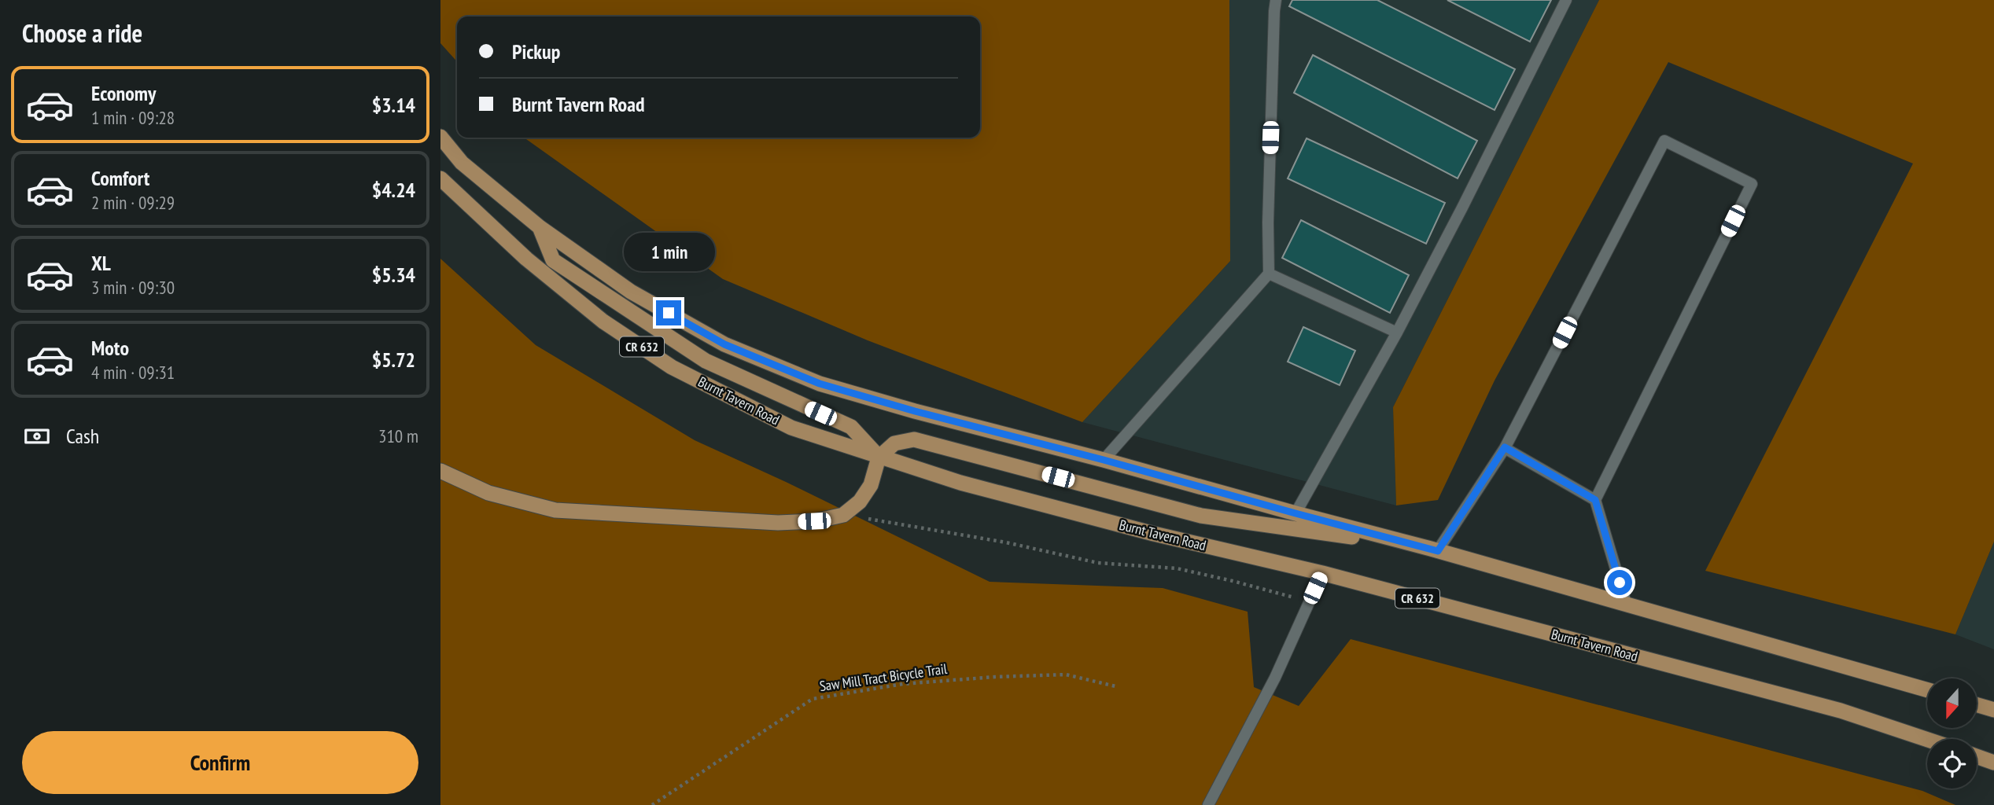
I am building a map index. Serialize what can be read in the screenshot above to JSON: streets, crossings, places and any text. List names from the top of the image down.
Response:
{
  "streets": {
    "main road": ["CR 632", "Burnt Tavern Road"],
    "path": ["Saw Mill Tract Bicycle Trail"]
  },
  "north": "bottom",
  "page": {
    "heading": "Choose a ride",
    "banner": ["Pickup", "Burnt Tavern Road"],
    "list": [
      {
        "name": "Economy",
        "note": "1 min · 09:28",
        "value": "$3.14"
      },
      {
        "name": "Comfort",
        "note": "2 min · 09:29",
        "value": "$4.24"
      },
      {
        "name": "XL",
        "note": "3 min · 09:30",
        "value": "$5.34"
      },
      {
        "name": "Moto",
        "note": "4 min · 09:31",
        "value": "$5.72"
      }
    ],
    "bubble": "1 min",
    "pay": ["Cash", "310 m"],
    "buttons": "Confirm"
  }
}
